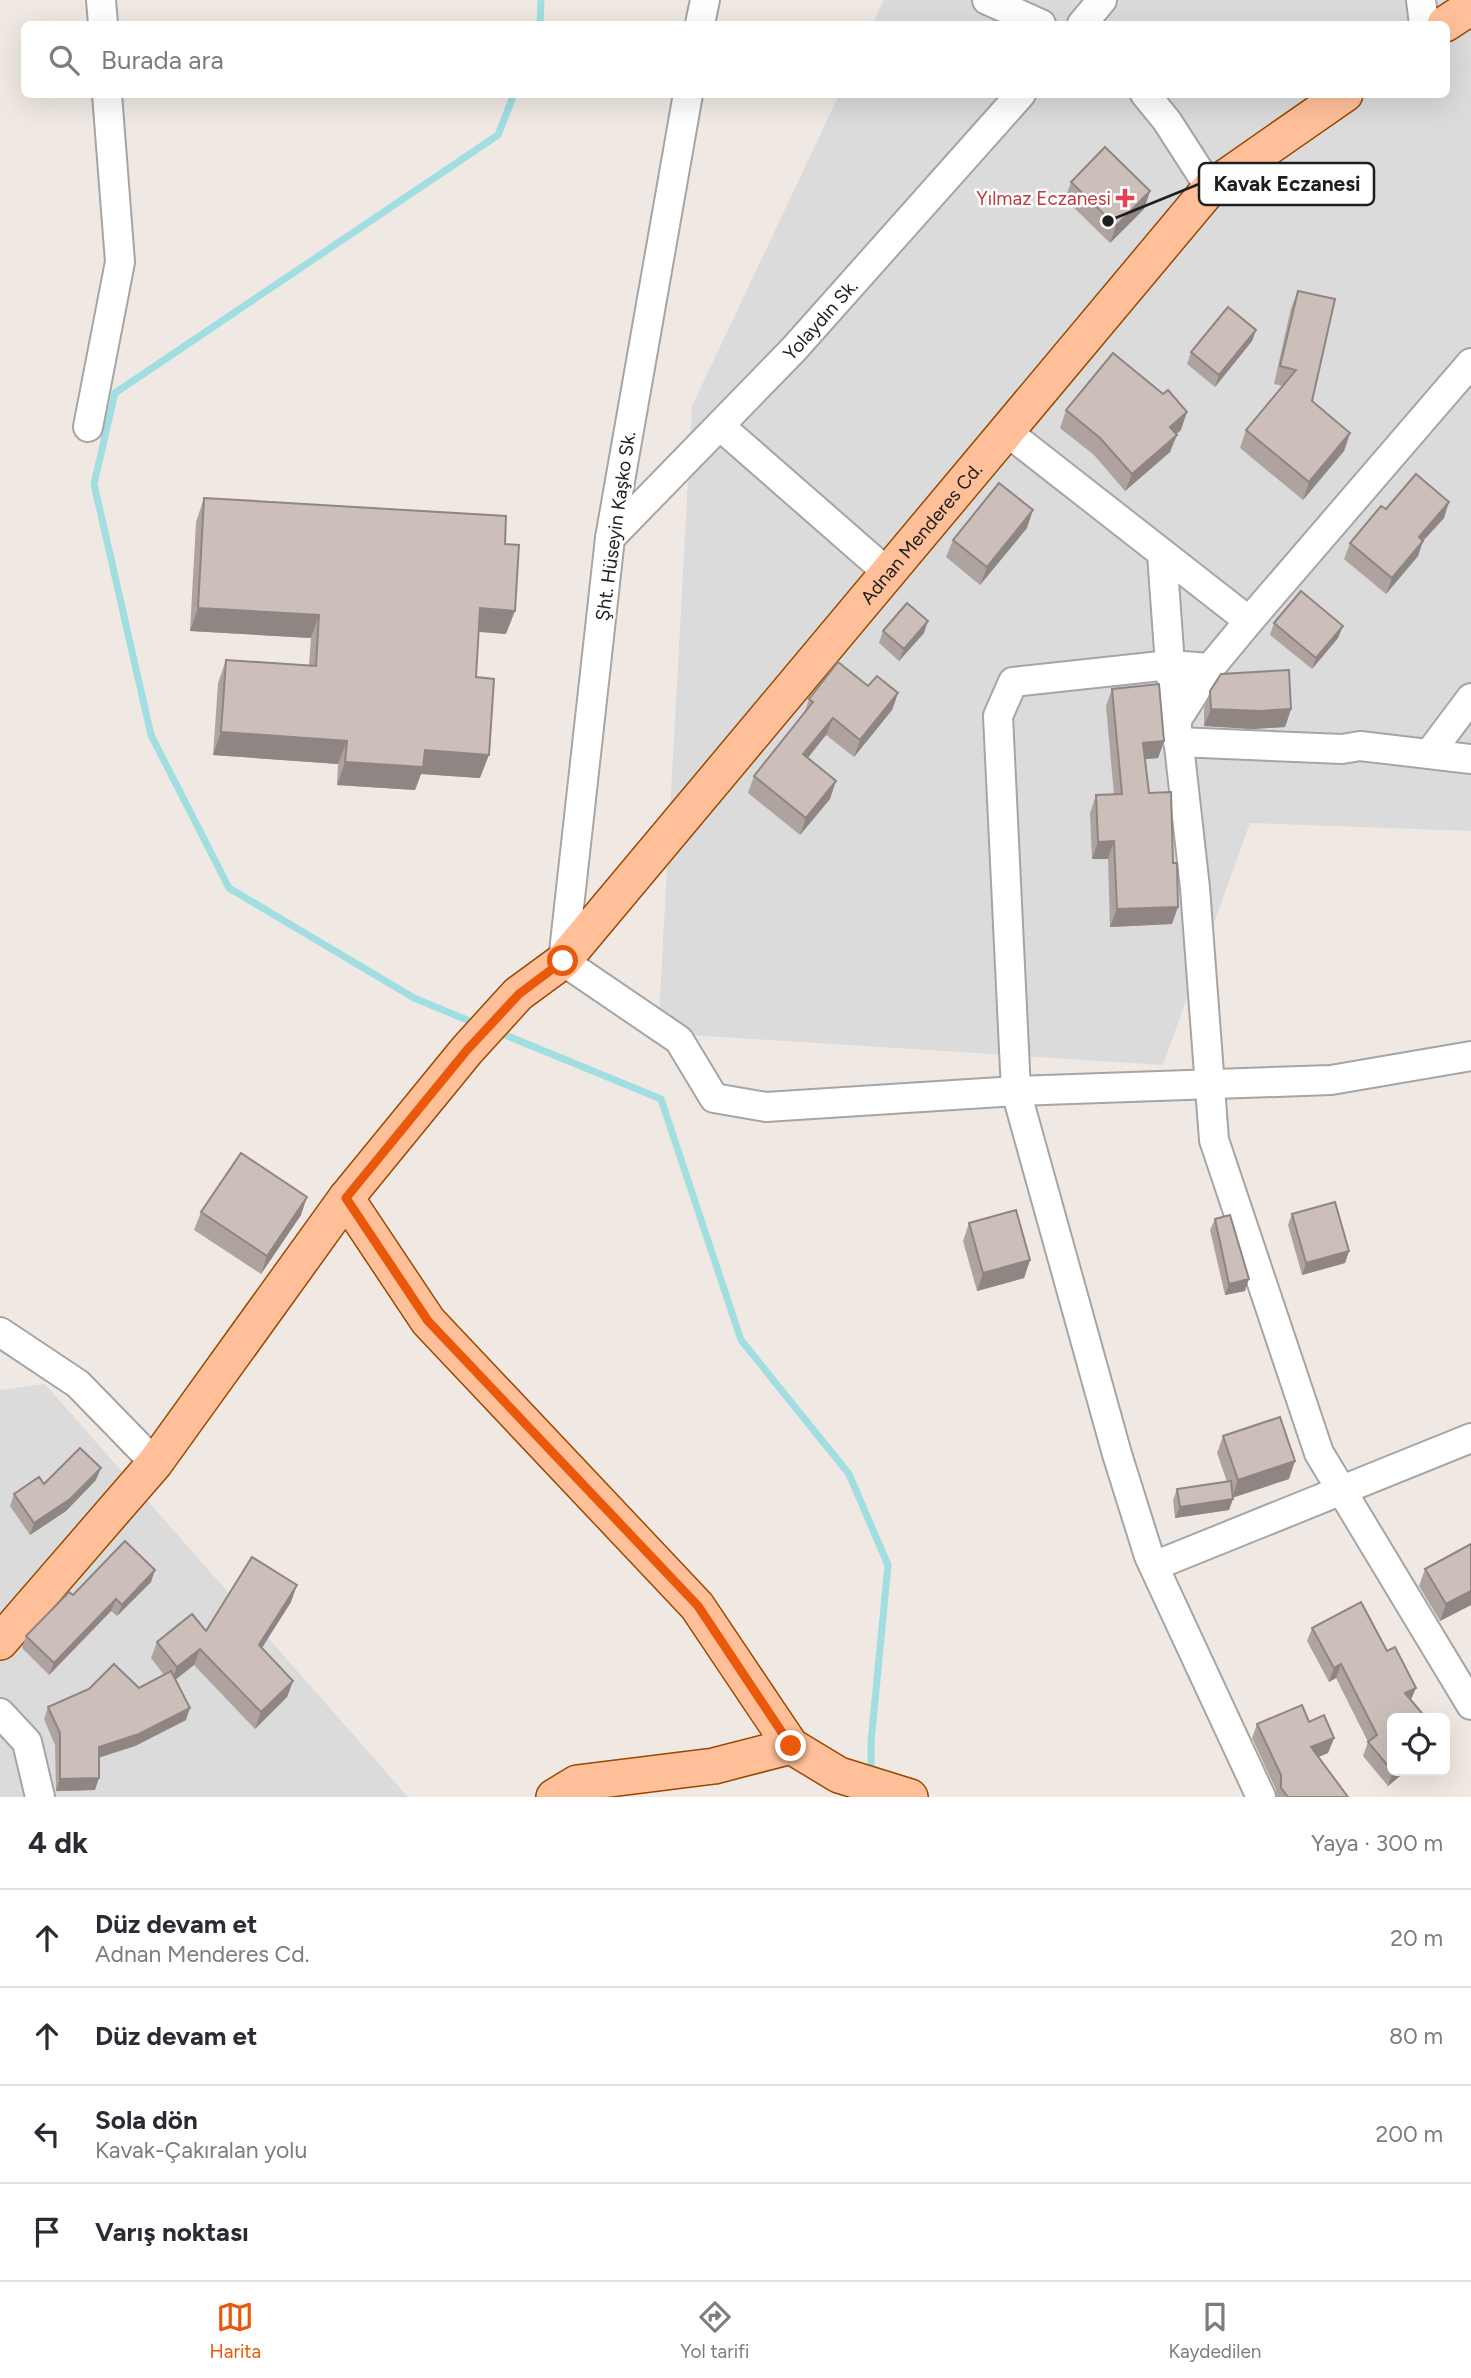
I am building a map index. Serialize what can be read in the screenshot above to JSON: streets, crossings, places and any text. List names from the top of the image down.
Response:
{
  "streets": {
    "main road": ["Adnan Menderes Cd."],
    "street": ["Yolaydın Sk.", "Şht. Hüseyin Kaşko Sk."]
  },
  "crossings": [
    ["Yolaydın Sk.", "Şht. Hüseyin Kaşko Sk."],
    ["Şht. Hüseyin Kaşko Sk.", "Adnan Menderes Cd."]
  ],
  "places": {
    "health": ["Yılmaz Eczanesi"],
    "other": ["Kavak Eczanesi"]
  },
  "page": {
    "search": "Burada ara",
    "heading": ["4 dk", "Yaya · 300 m"],
    "list": [
      ["Düz devam et", "Adnan Menderes Cd.", "20 m"],
      ["Düz devam et", "80 m"],
      ["Sola dön", "Kavak-Çakıralan yolu", "200 m"],
      "Varış noktası"
    ],
    "nav": ["Harita", "Yol tarifi", "Kaydedilen"]
  }
}
